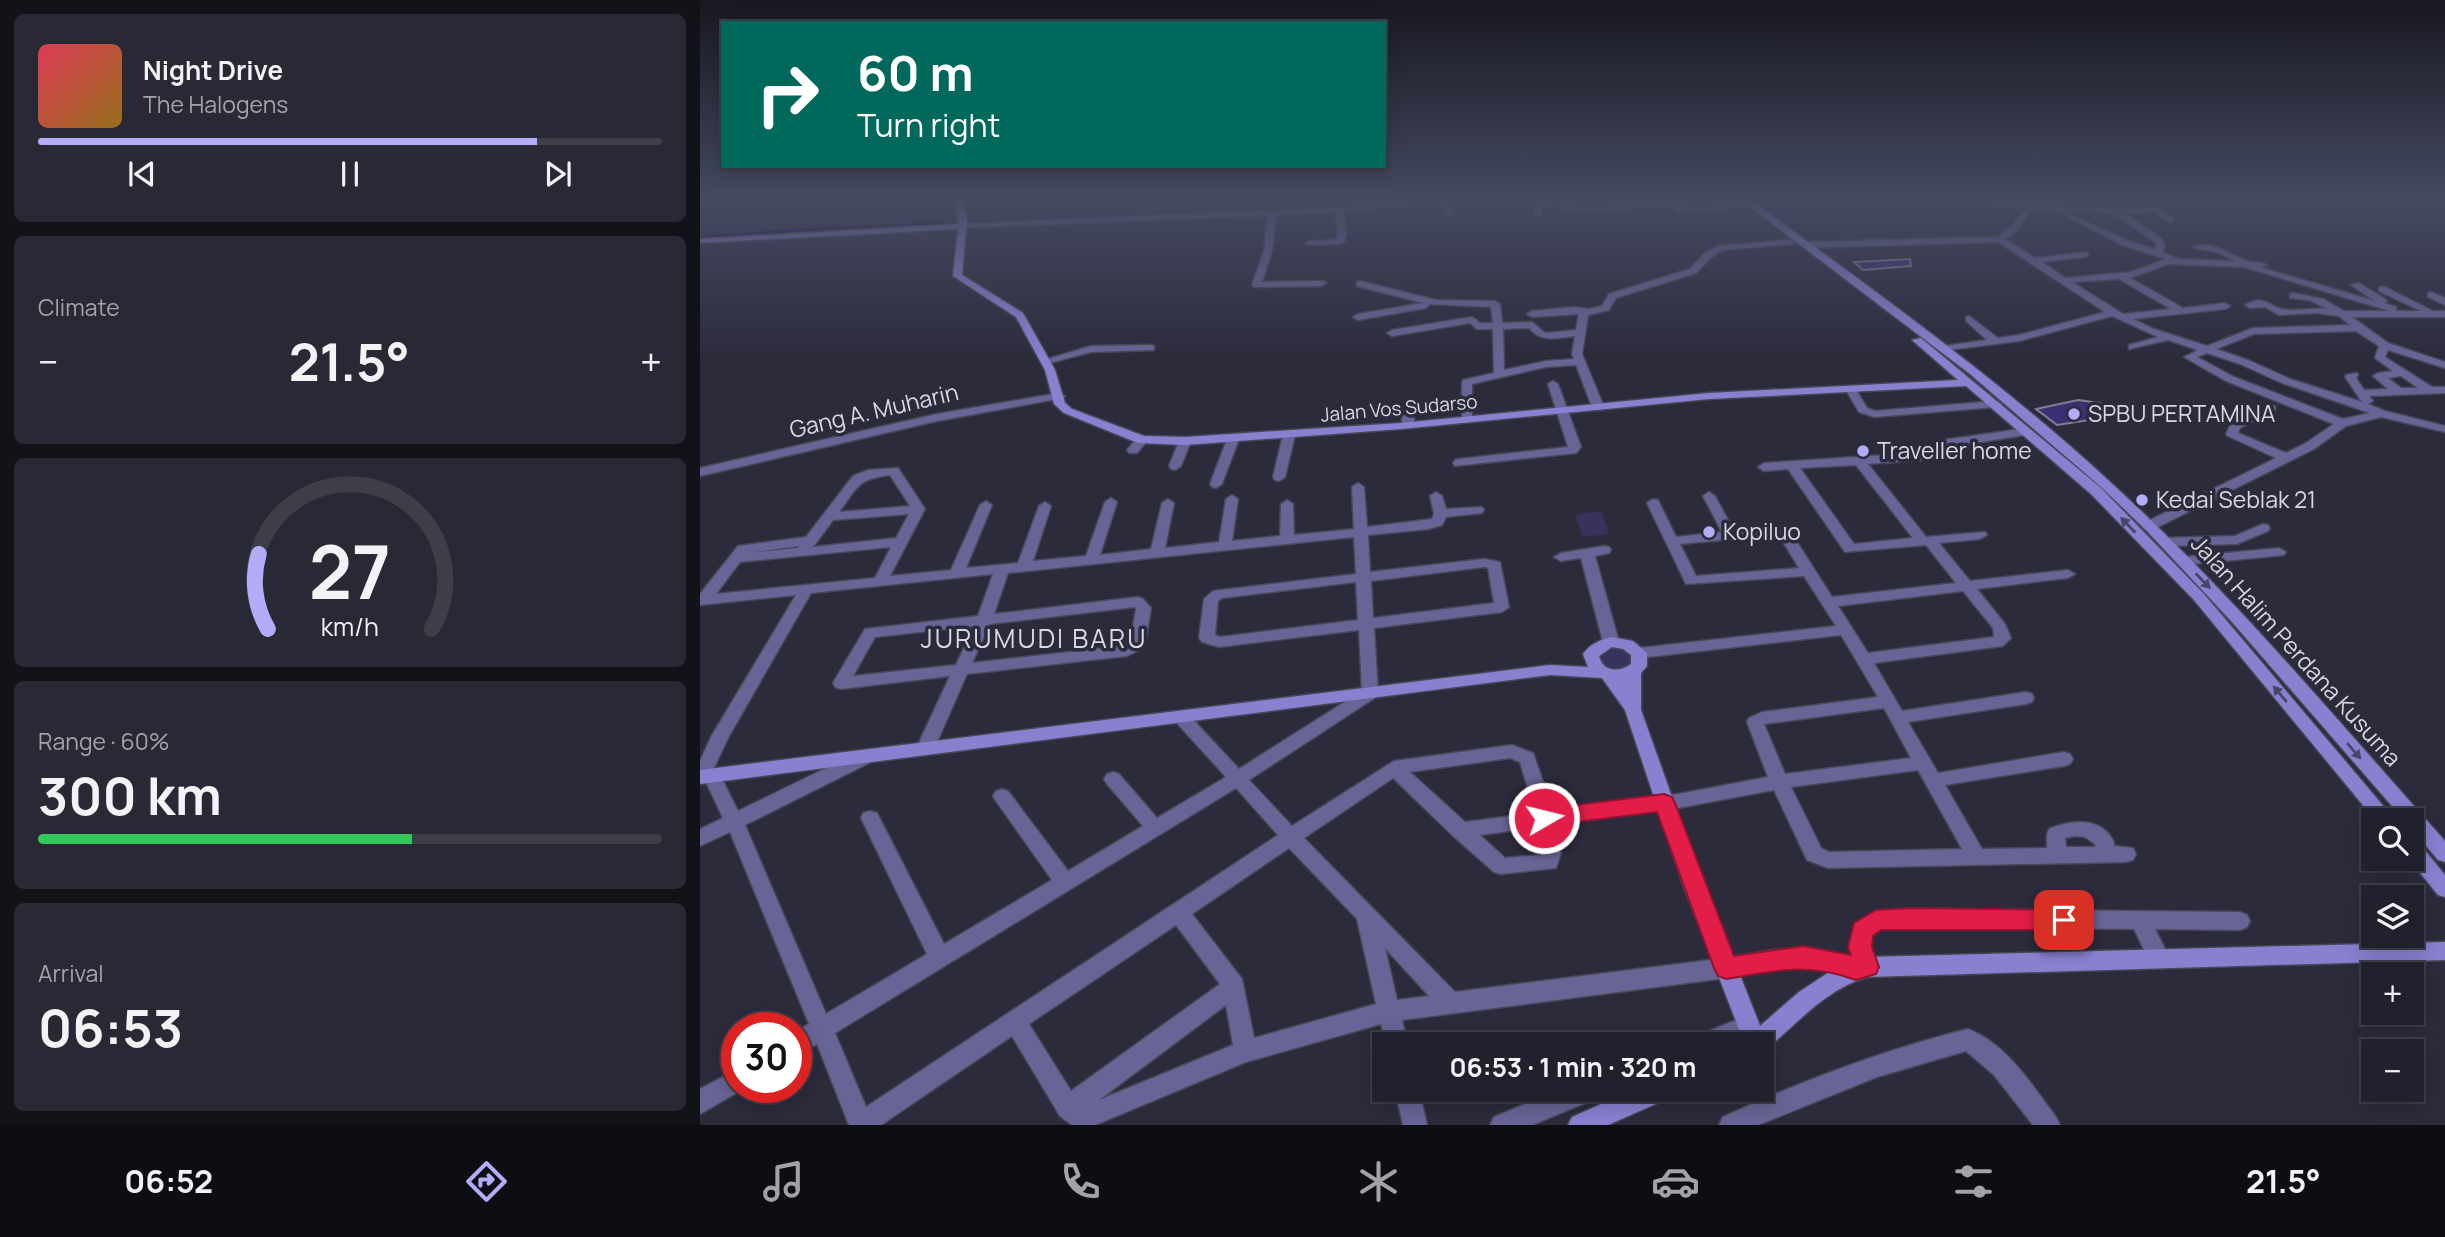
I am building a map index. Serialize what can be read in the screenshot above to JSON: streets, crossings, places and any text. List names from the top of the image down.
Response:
{
  "streets": {
    "street": ["Jalan Vos Sudarso", "Gang A. Muharin", "Jalan Halim Perdana Kusuma"]
  },
  "crossings": [
    ["Jalan Vos Sudarso", "Gang A. Muharin"],
    ["Jalan Vos Sudarso", "Jalan Halim Perdana Kusuma"]
  ],
  "districts": ["JURUMUDI BARU"],
  "places": [
    "SPBU PERTAMINA",
    "Traveller home",
    "Kedai Seblak 21",
    "Kopiluo"
  ],
  "page": {
    "turn": ["60 m", "Turn right"],
    "song": ["Night Drive", "The Halogens"],
    "tile": [
      "Climate",
      ["Range · 60%", "300 km"],
      ["Arrival", "06:53"]
    ],
    "heat": ["−", "21.5°", "+"],
    "map_buttons": ["+", "−"],
    "limit": "30",
    "trip": "06:53 · 1 min · 320 m",
    "tabs": ["06:52", "21.5°"],
    "gauge": ["27", "km/h"]
  }
}
